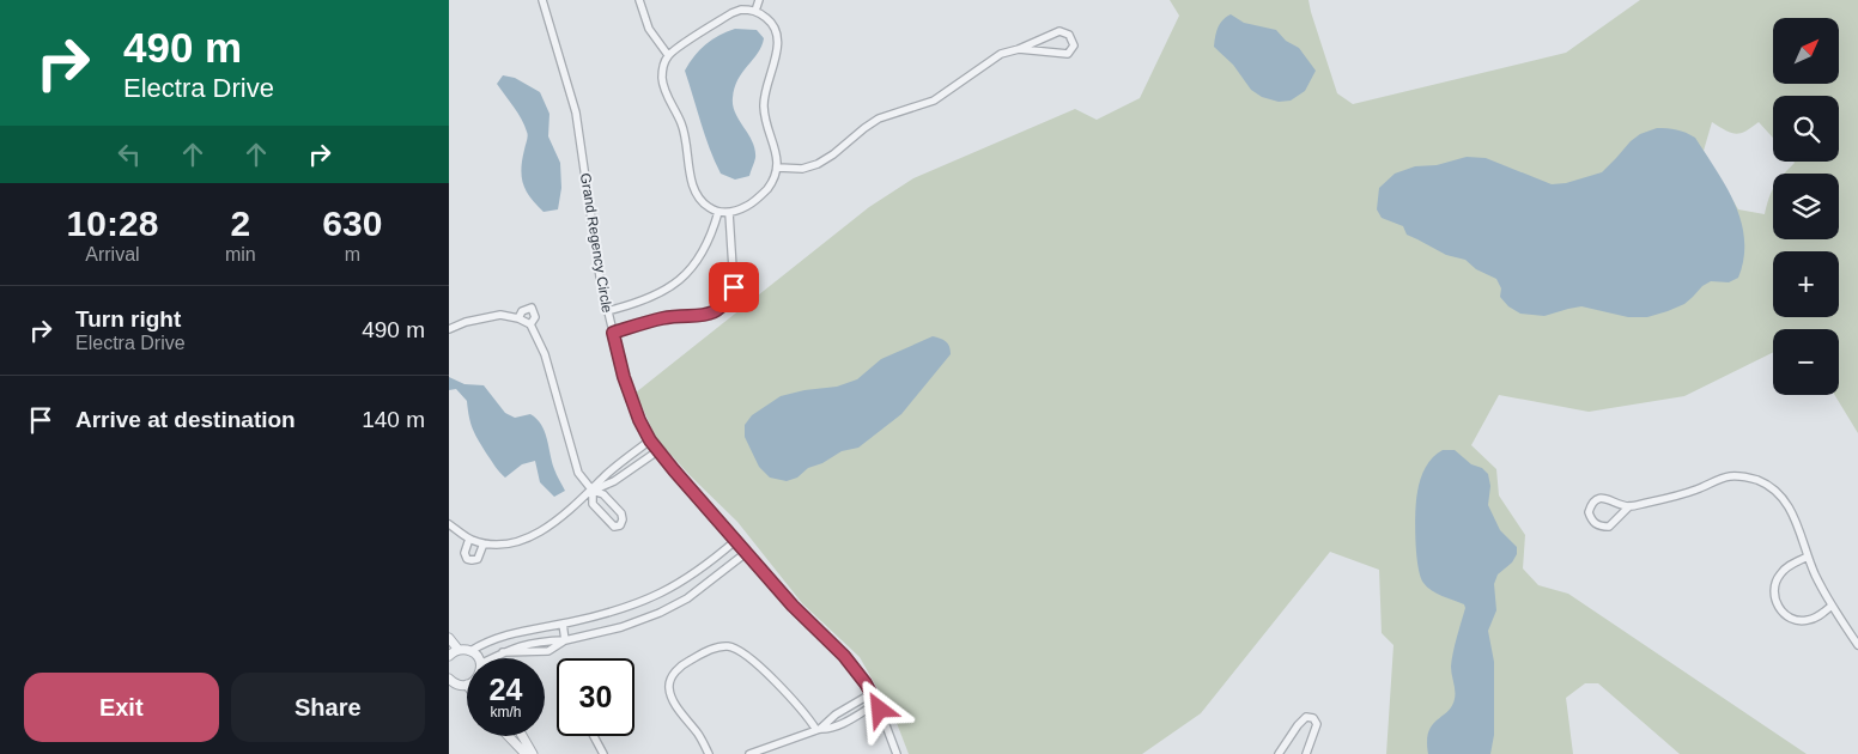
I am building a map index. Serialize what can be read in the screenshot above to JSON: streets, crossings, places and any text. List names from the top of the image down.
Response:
{
  "streets": {
    "street": ["Grand Regency Circle"]
  },
  "north": "top right",
  "page": {
    "turn": ["490 m", "Electra Drive"],
    "map_buttons": ["+", "−"],
    "eta": [
      "10:28",
      "Arrival",
      "2",
      "min",
      "630",
      "m"
    ],
    "list": [
      {
        "name": "Turn right",
        "note": "Electra Drive",
        "value": "490 m"
      },
      {
        "name": "Arrive at destination",
        "value": "140 m"
      }
    ],
    "speed": "24 km/h",
    "limit": "30",
    "buttons": ["Exit", "Share"]
  }
}
